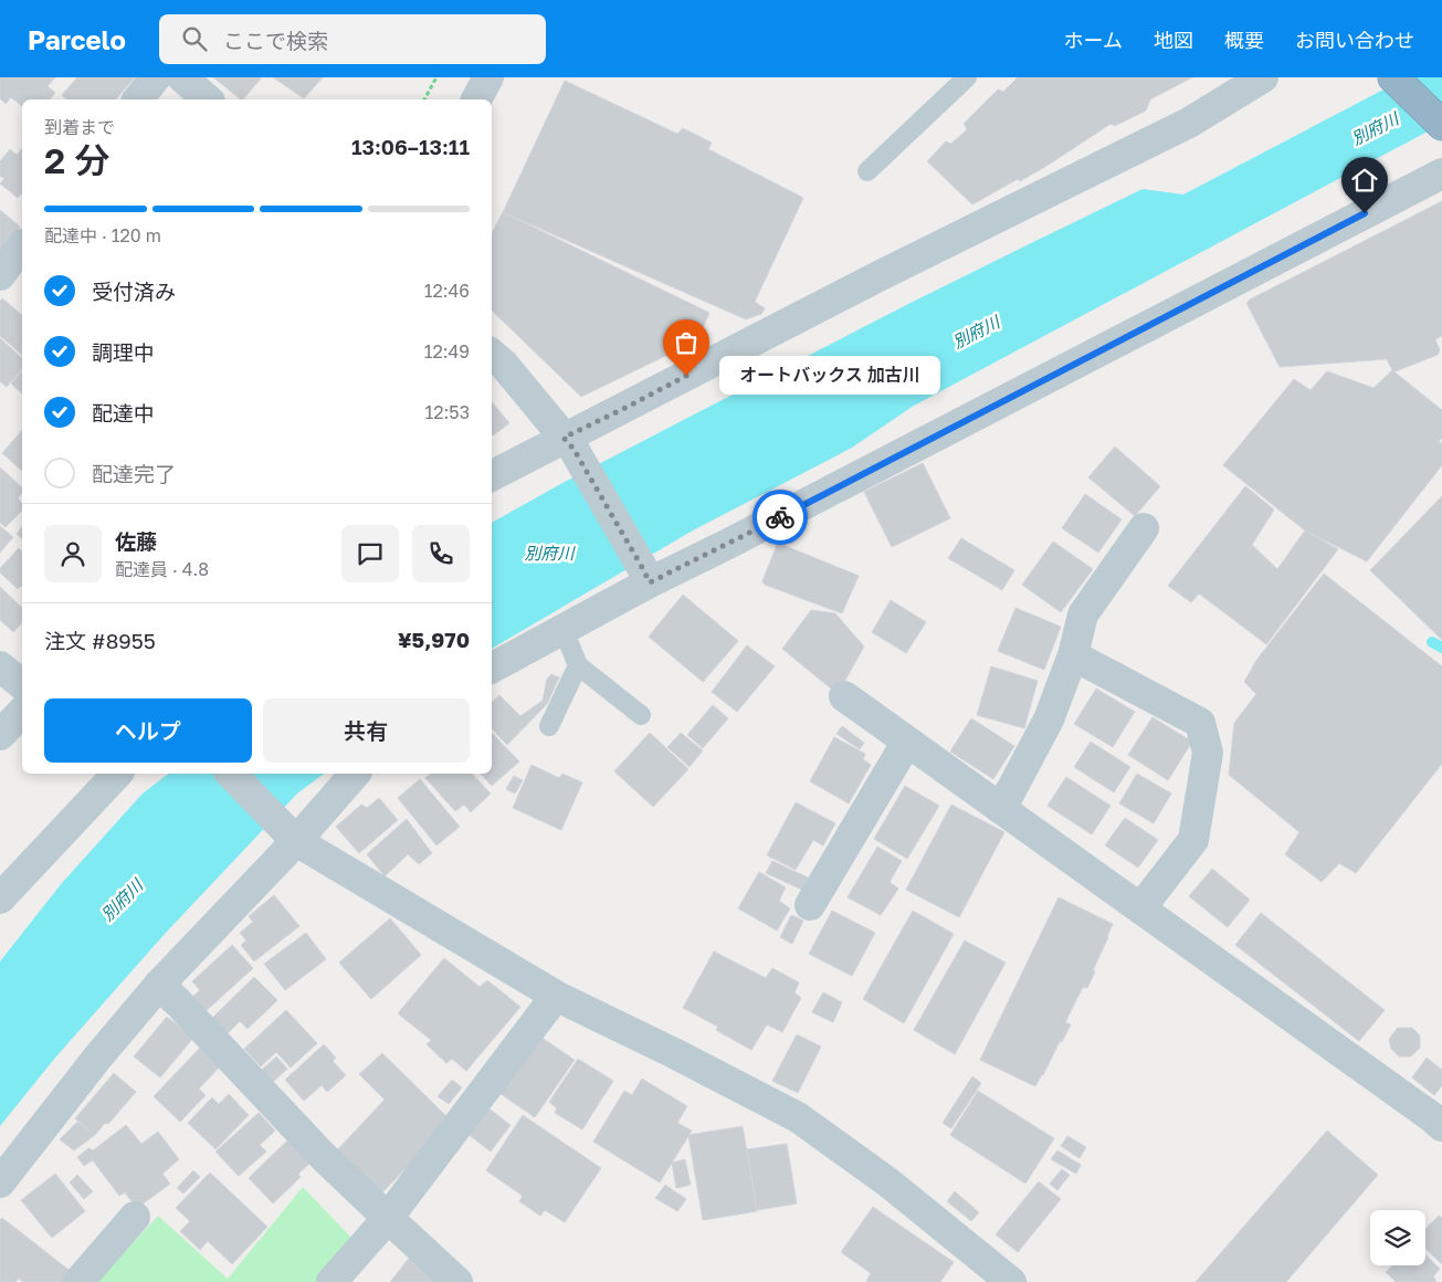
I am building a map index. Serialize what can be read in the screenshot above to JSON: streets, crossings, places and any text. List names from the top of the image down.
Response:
{
  "water": ["別府川"],
  "places": ["オートバックス 加古川"],
  "page": {
    "header": "Parcelo",
    "search": "ここで検索",
    "nav": [
      "ホーム",
      "地図",
      "概要",
      "お問い合わせ"
    ],
    "heading": ["2 分", "到着まで", "13:06–13:11"],
    "panel": [
      "佐藤",
      "配達員 · 4.8",
      "注文 #8955",
      "¥5,970"
    ],
    "bar": "配達中 · 120 m",
    "list": [
      ["受付済み", "12:46"],
      ["調理中", "12:49"],
      ["配達中", "12:53"],
      "配達完了"
    ],
    "bubble": "オートバックス 加古川",
    "buttons": ["ヘルプ", "共有"]
  }
}
